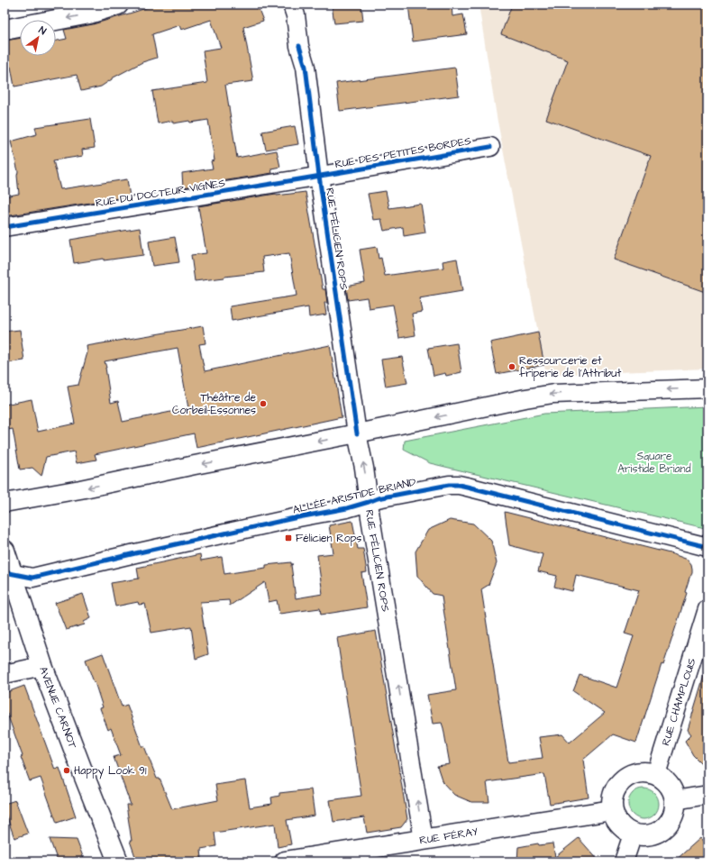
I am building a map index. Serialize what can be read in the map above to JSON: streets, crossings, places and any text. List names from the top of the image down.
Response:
{
  "streets": {
    "main road": ["AVENUE CARNOT", "RUE FÉRAY"],
    "street": [
      "RUE DES PETITES BORDES",
      "RUE DU DOCTEUR VIGNES",
      "RUE FÉLICIEN ROPS",
      "ALLÉE ARISTIDE BRIAND",
      "RUE CHAMPLOUIS"
    ]
  },
  "crossings": [
    ["RUE DES PETITES BORDES", "RUE DU DOCTEUR VIGNES"],
    ["RUE DES PETITES BORDES", "RUE FÉLICIEN ROPS"],
    ["RUE DU DOCTEUR VIGNES", "RUE FÉLICIEN ROPS"],
    ["RUE FÉLICIEN ROPS", "ALLÉE ARISTIDE BRIAND"],
    ["RUE FÉLICIEN ROPS", "RUE FÉRAY"],
    ["ALLÉE ARISTIDE BRIAND", "AVENUE CARNOT"],
    ["RUE CHAMPLOUIS", "RUE FÉRAY"]
  ],
  "one_way": ["RUE FÉLICIEN ROPS"],
  "parks": ["Square Aristide Briand"],
  "places": {
    "other": ["Ressourcerie et friperie de l'Attribut", "Théâtre de Corbeil-Essonnes", "Happy Look 91"],
    "transit": ["Félicien Rops"]
  },
  "north": "top right"
}
